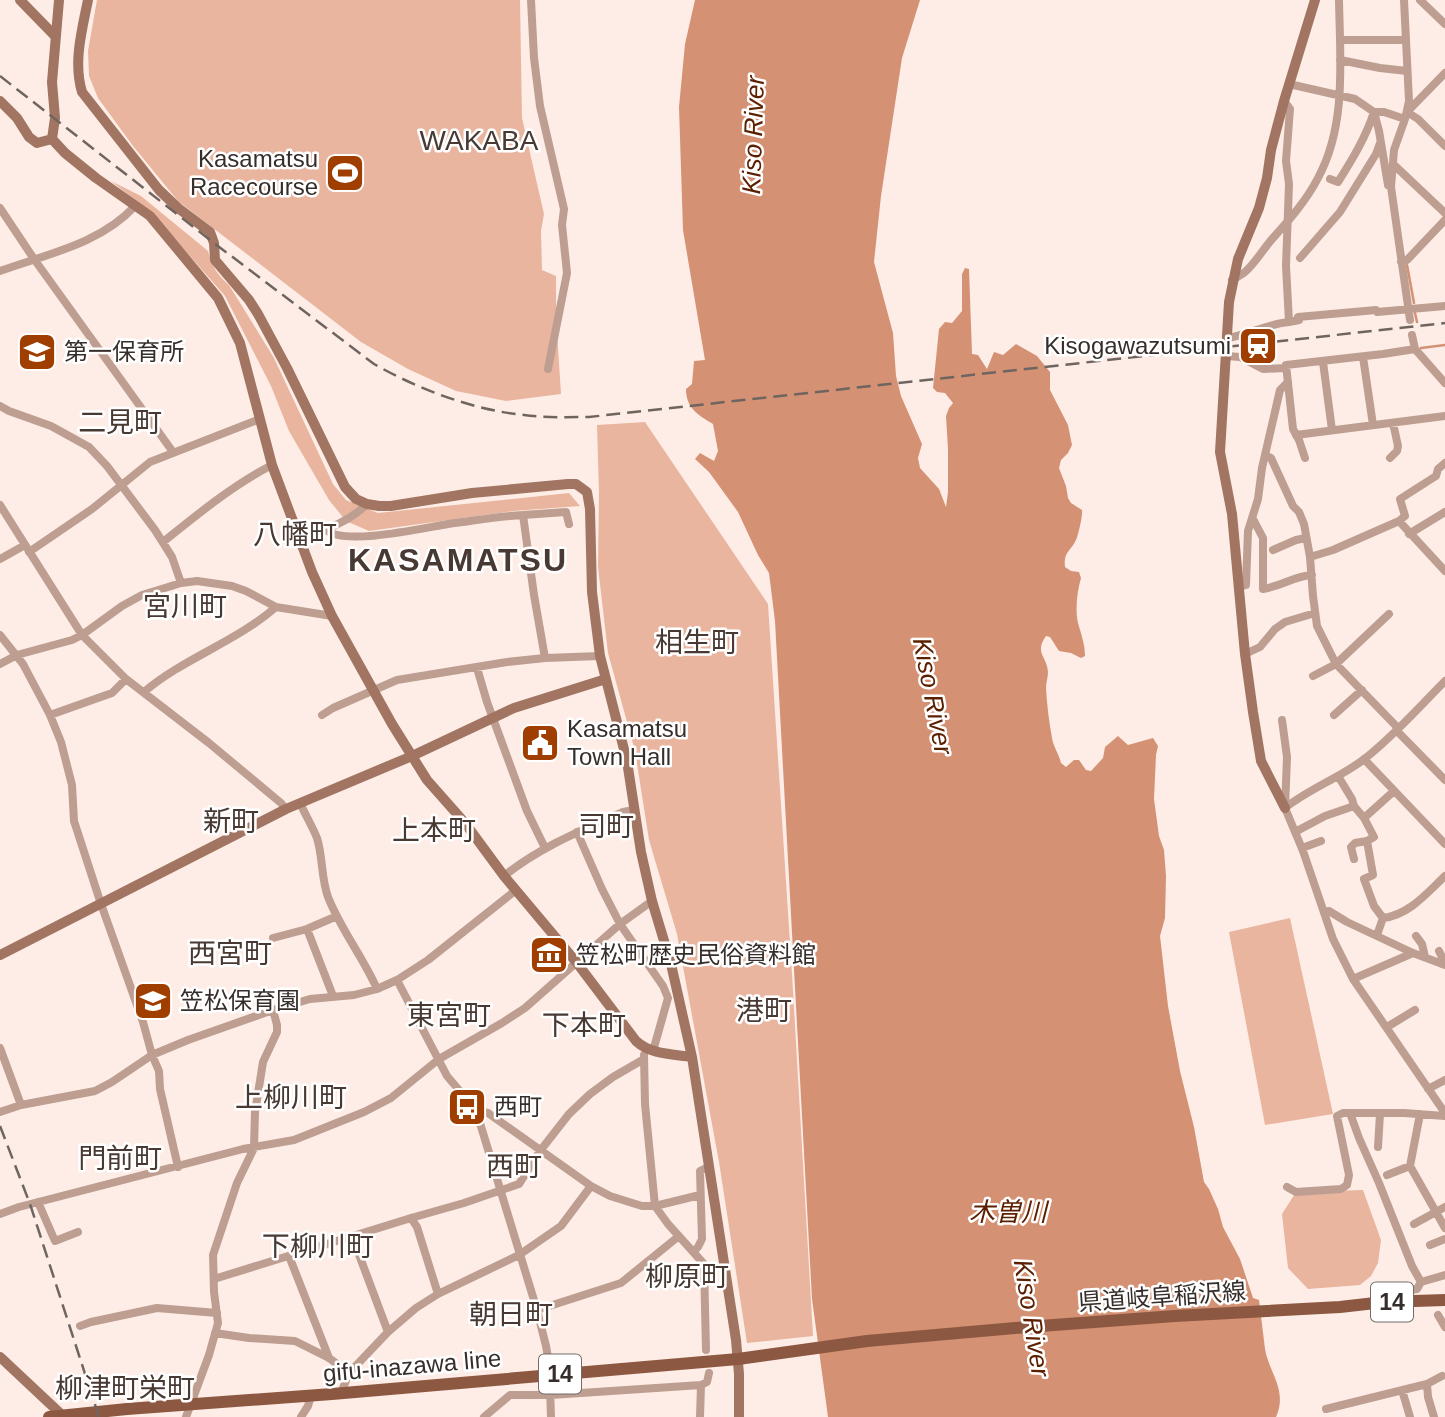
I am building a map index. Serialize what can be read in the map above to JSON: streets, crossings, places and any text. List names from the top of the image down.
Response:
{
  "streets": {
    "main road": ["県道岐阜稲沢線", "14", "gifu-inazawa line"]
  },
  "crossings": [
    ["県道岐阜稲沢線", "14"],
    ["県道岐阜稲沢線", "gifu-inazawa line"]
  ],
  "districts": [
    "WAKABA",
    "二見町",
    "八幡町",
    "KASAMATSU",
    "宮川町",
    "相生町",
    "新町",
    "司町",
    "上本町",
    "西宮町",
    "港町",
    "東宮町",
    "下本町",
    "上柳川町",
    "門前町",
    "西町",
    "下柳川町",
    "柳原町",
    "朝日町",
    "柳津町栄町"
  ],
  "water": ["Kiso River", "木曽川"],
  "places": {
    "sports": ["Kasamatsu Racecourse"],
    "station": ["Kisogawazutsumi"],
    "school or university": ["第一保育所", "笠松保育園"],
    "public building": ["Kasamatsu Town Hall"],
    "museum": ["笠松町歴史民俗資料館"],
    "bus stop": ["西町"]
  }
}
